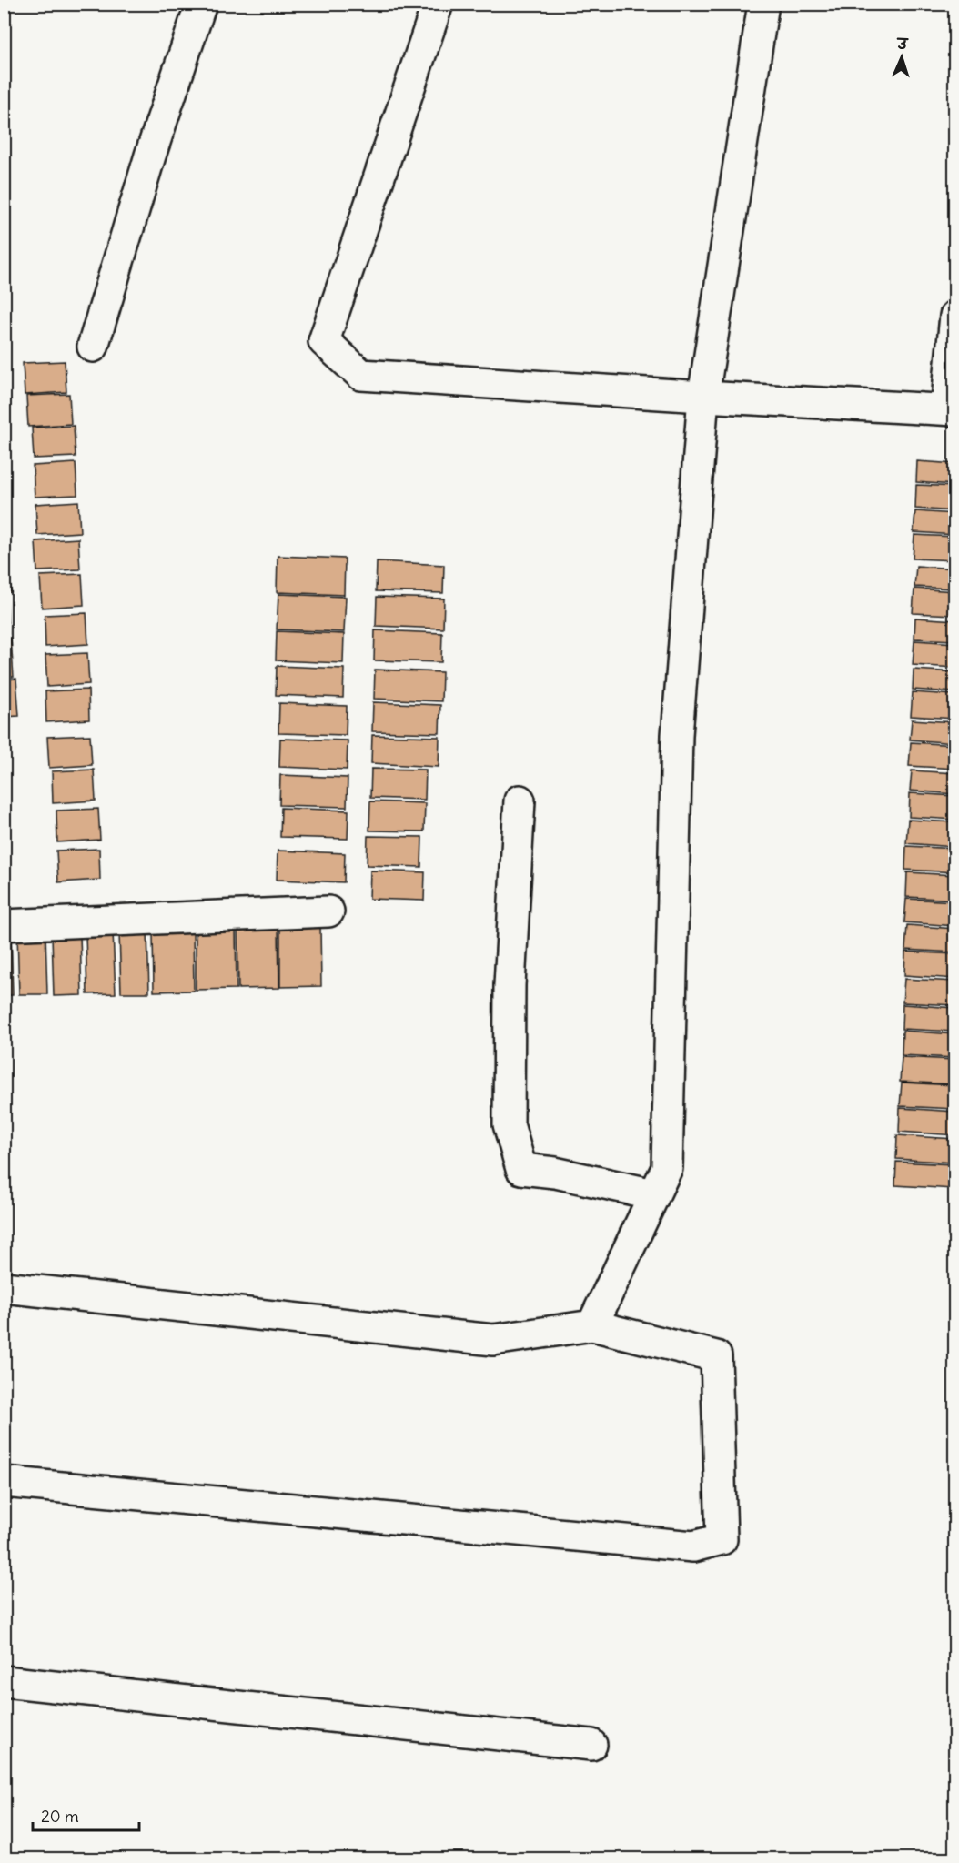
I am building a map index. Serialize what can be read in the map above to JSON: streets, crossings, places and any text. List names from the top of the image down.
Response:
{
  "scale_bar": "20 m",
  "north": "top"
}
